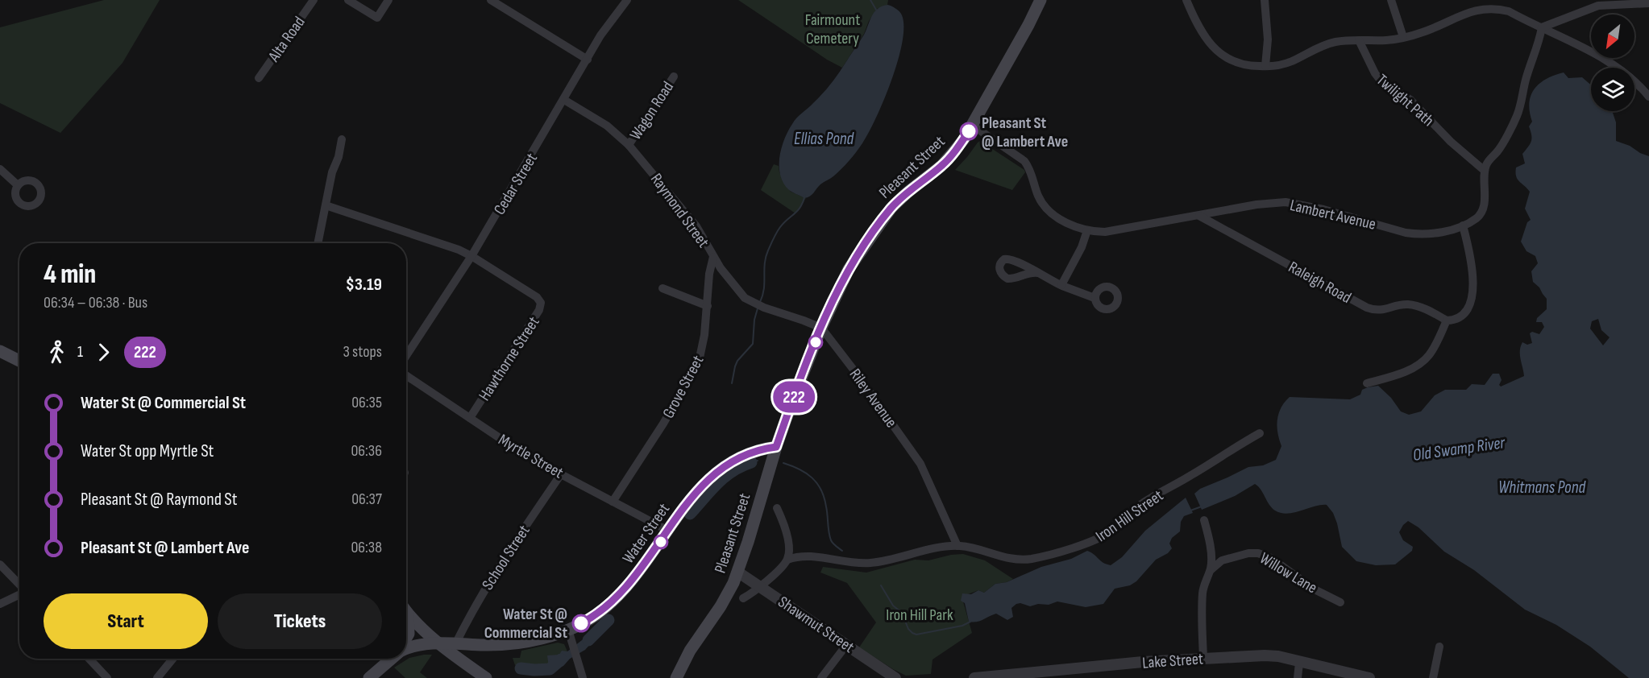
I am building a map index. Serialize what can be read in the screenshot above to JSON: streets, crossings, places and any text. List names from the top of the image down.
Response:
{
  "streets": {
    "main road": ["Pleasant Street", "Water Street"],
    "street": [
      "Alta Road",
      "Twilight Path",
      "Wagon Road",
      "Cedar Street",
      "Raymond Street",
      "Lambert Avenue",
      "Raleigh Road",
      "Hawthorne Street",
      "Grove Street",
      "Riley Avenue",
      "Myrtle Street",
      "Iron Hill Street",
      "School Street",
      "Willow Lane",
      "Shawmut Street",
      "Lake Street"
    ]
  },
  "crossings": [
    ["Twilight Path", "Lambert Avenue"],
    ["Wagon Road", "Raymond Street"],
    ["Pleasant Street", "Raymond Street"],
    ["Pleasant Street", "Lambert Avenue"],
    ["Pleasant Street", "Riley Avenue"],
    ["Pleasant Street", "Water Street"],
    ["Pleasant Street", "Shawmut Street"],
    ["Cedar Street", "Raymond Street"],
    ["Cedar Street", "Hawthorne Street"],
    ["Raymond Street", "Grove Street"],
    ["Raymond Street", "Riley Avenue"],
    ["Lambert Avenue", "Raleigh Road"],
    ["Hawthorne Street", "Myrtle Street"],
    ["Grove Street", "Myrtle Street"],
    ["Riley Avenue", "Iron Hill Street"],
    ["Myrtle Street", "Water Street"],
    ["Myrtle Street", "School Street"],
    ["Water Street", "School Street"]
  ],
  "water": ["Ellias Pond", "Old Swamp River", "Whitmans Pond"],
  "parks": ["Fairmount Cemetery", "Iron Hill Park"],
  "places": ["Pleasant St @ Lambert Ave", "Water St @ Commercial St"],
  "lines": ["bus line 222"],
  "north": "bottom left",
  "page": {
    "on_map": "222",
    "heading": ["4 min", "06:34 – 06:38 · Bus", "$3.19"],
    "legs": ["1", "222", "3 stops"],
    "list": [
      {
        "name": "Water St @ Commercial St",
        "value": "06:35"
      },
      {
        "name": "Water St opp Myrtle St",
        "value": "06:36"
      },
      {
        "name": "Pleasant St @ Raymond St",
        "value": "06:37"
      },
      {
        "name": "Pleasant St @ Lambert Ave",
        "value": "06:38"
      }
    ],
    "buttons": ["Start", "Tickets"]
  }
}
